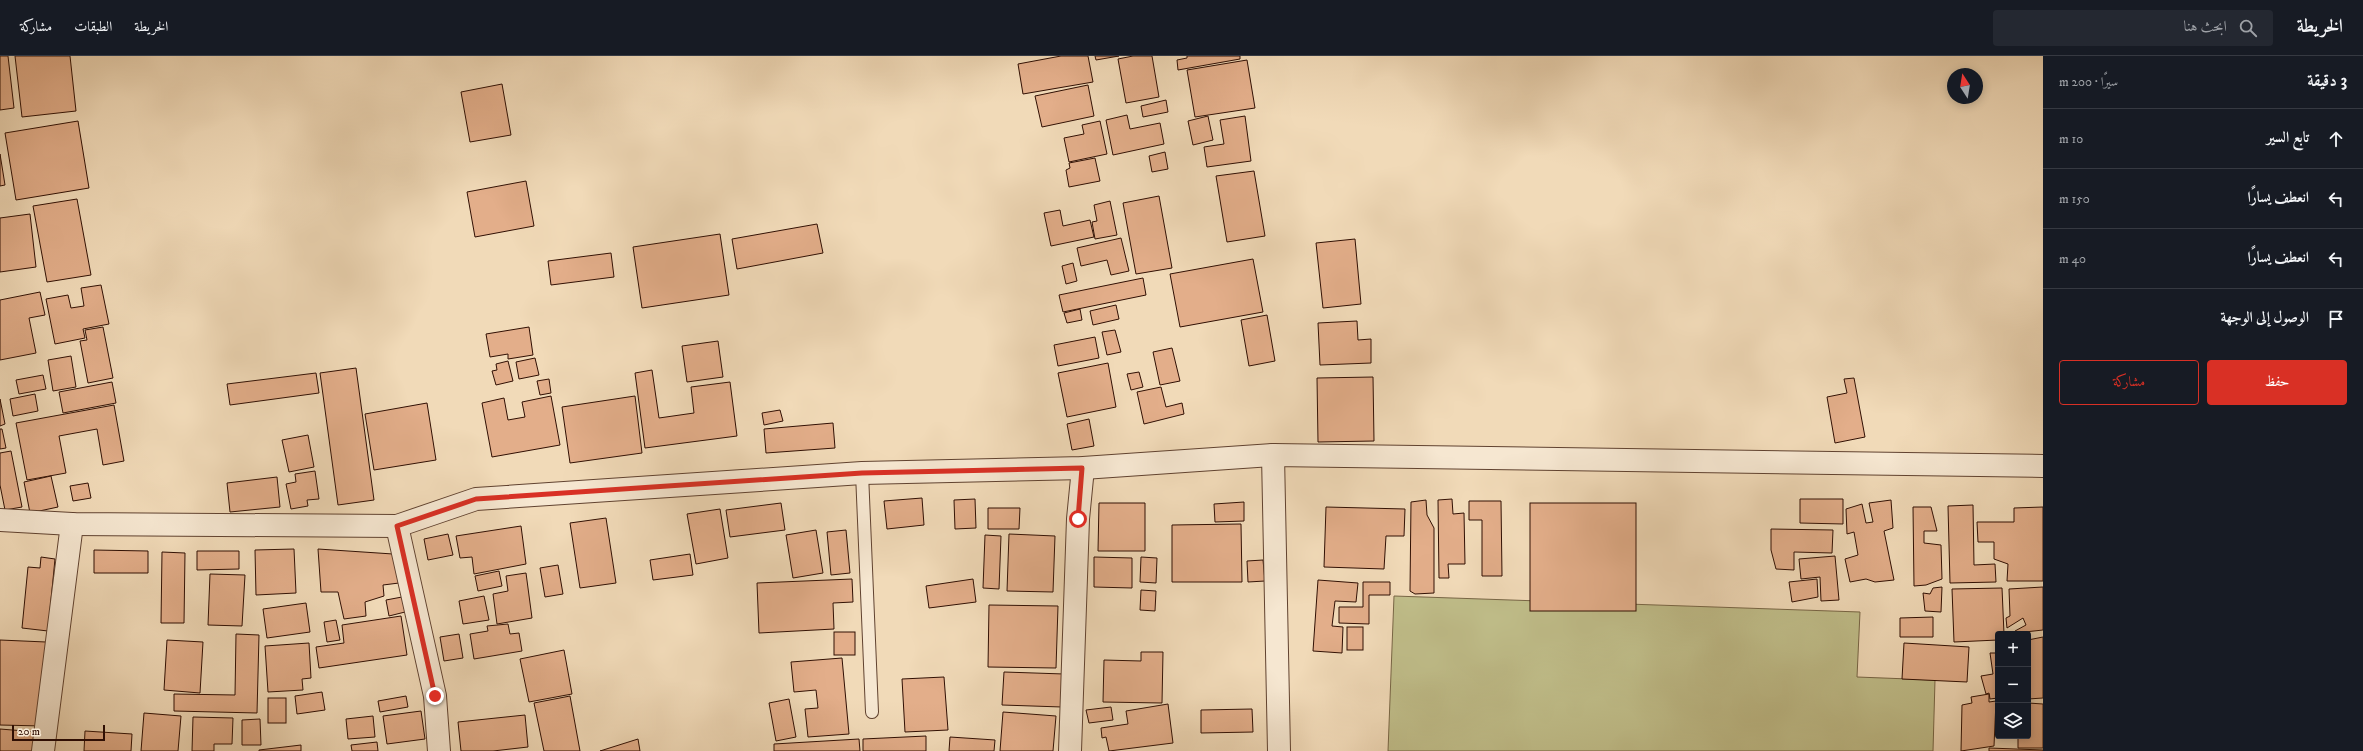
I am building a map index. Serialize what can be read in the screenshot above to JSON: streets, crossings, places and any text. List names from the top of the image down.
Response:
{
  "scale_bar": "20 m",
  "north": "top",
  "page": {
    "header": "الخريطة",
    "search": "ابحث هنا",
    "nav": ["الخريطة", "الطبقات", "مشاركة"],
    "heading": ["3 دقيقة", "سيرًا · 200 m"],
    "list": [
      ["تابع السير", "10 m"],
      ["انعطف يسارًا", "150 m"],
      ["انعطف يسارًا", "40 m"],
      "الوصول إلى الوجهة"
    ],
    "buttons": ["حفظ", "مشاركة"],
    "map_buttons": ["+", "−"],
    "scale": "20 m"
  }
}
